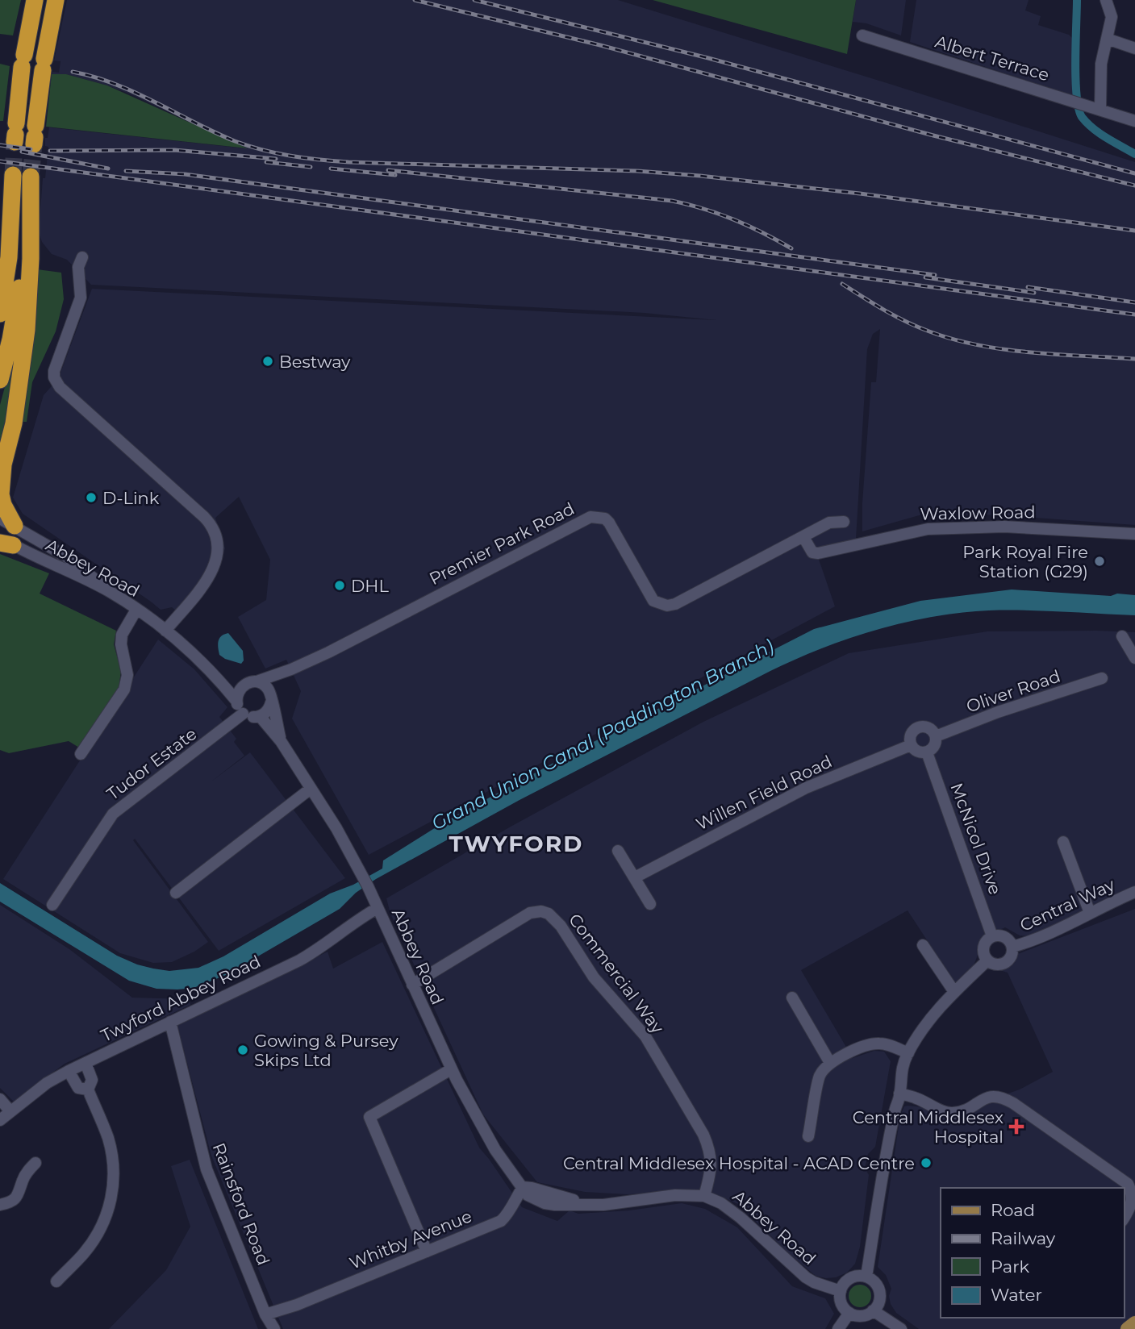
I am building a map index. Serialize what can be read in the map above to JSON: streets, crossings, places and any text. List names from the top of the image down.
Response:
{
  "streets": {
    "street": [
      "Albert Terrace",
      "Waxlow Road",
      "Premier Park Road",
      "Abbey Road",
      "Oliver Road",
      "Tudor Estate",
      "Willen Field Road",
      "McNicol Drive",
      "Central Way",
      "Commercial Way",
      "Twyford Abbey Road",
      "Rainsford Road",
      "Whitby Avenue"
    ]
  },
  "crossings": [
    ["Waxlow Road", "Premier Park Road"],
    ["Premier Park Road", "Abbey Road"],
    ["Premier Park Road", "Tudor Estate"],
    ["Abbey Road", "Tudor Estate"],
    ["Abbey Road", "Commercial Way"],
    ["Abbey Road", "Twyford Abbey Road"],
    ["Abbey Road", "Whitby Avenue"],
    ["Oliver Road", "Willen Field Road"],
    ["Oliver Road", "McNicol Drive"],
    ["Willen Field Road", "McNicol Drive"],
    ["McNicol Drive", "Central Way"],
    ["Twyford Abbey Road", "Rainsford Road"],
    ["Rainsford Road", "Whitby Avenue"]
  ],
  "districts": ["TWYFORD"],
  "water": ["Grand Union Canal (Paddington Branch)"],
  "places": {
    "other": [
      "Bestway",
      "D-Link",
      "Park Royal Fire Station (G29)",
      "DHL",
      "Gowing & Pursey Skips Ltd",
      "Central Middlesex Hospital - ACAD Centre"
    ],
    "health": ["Central Middlesex Hospital"]
  },
  "legend": [
    "Road",
    "Railway",
    "Park",
    "Water"
  ]
}
